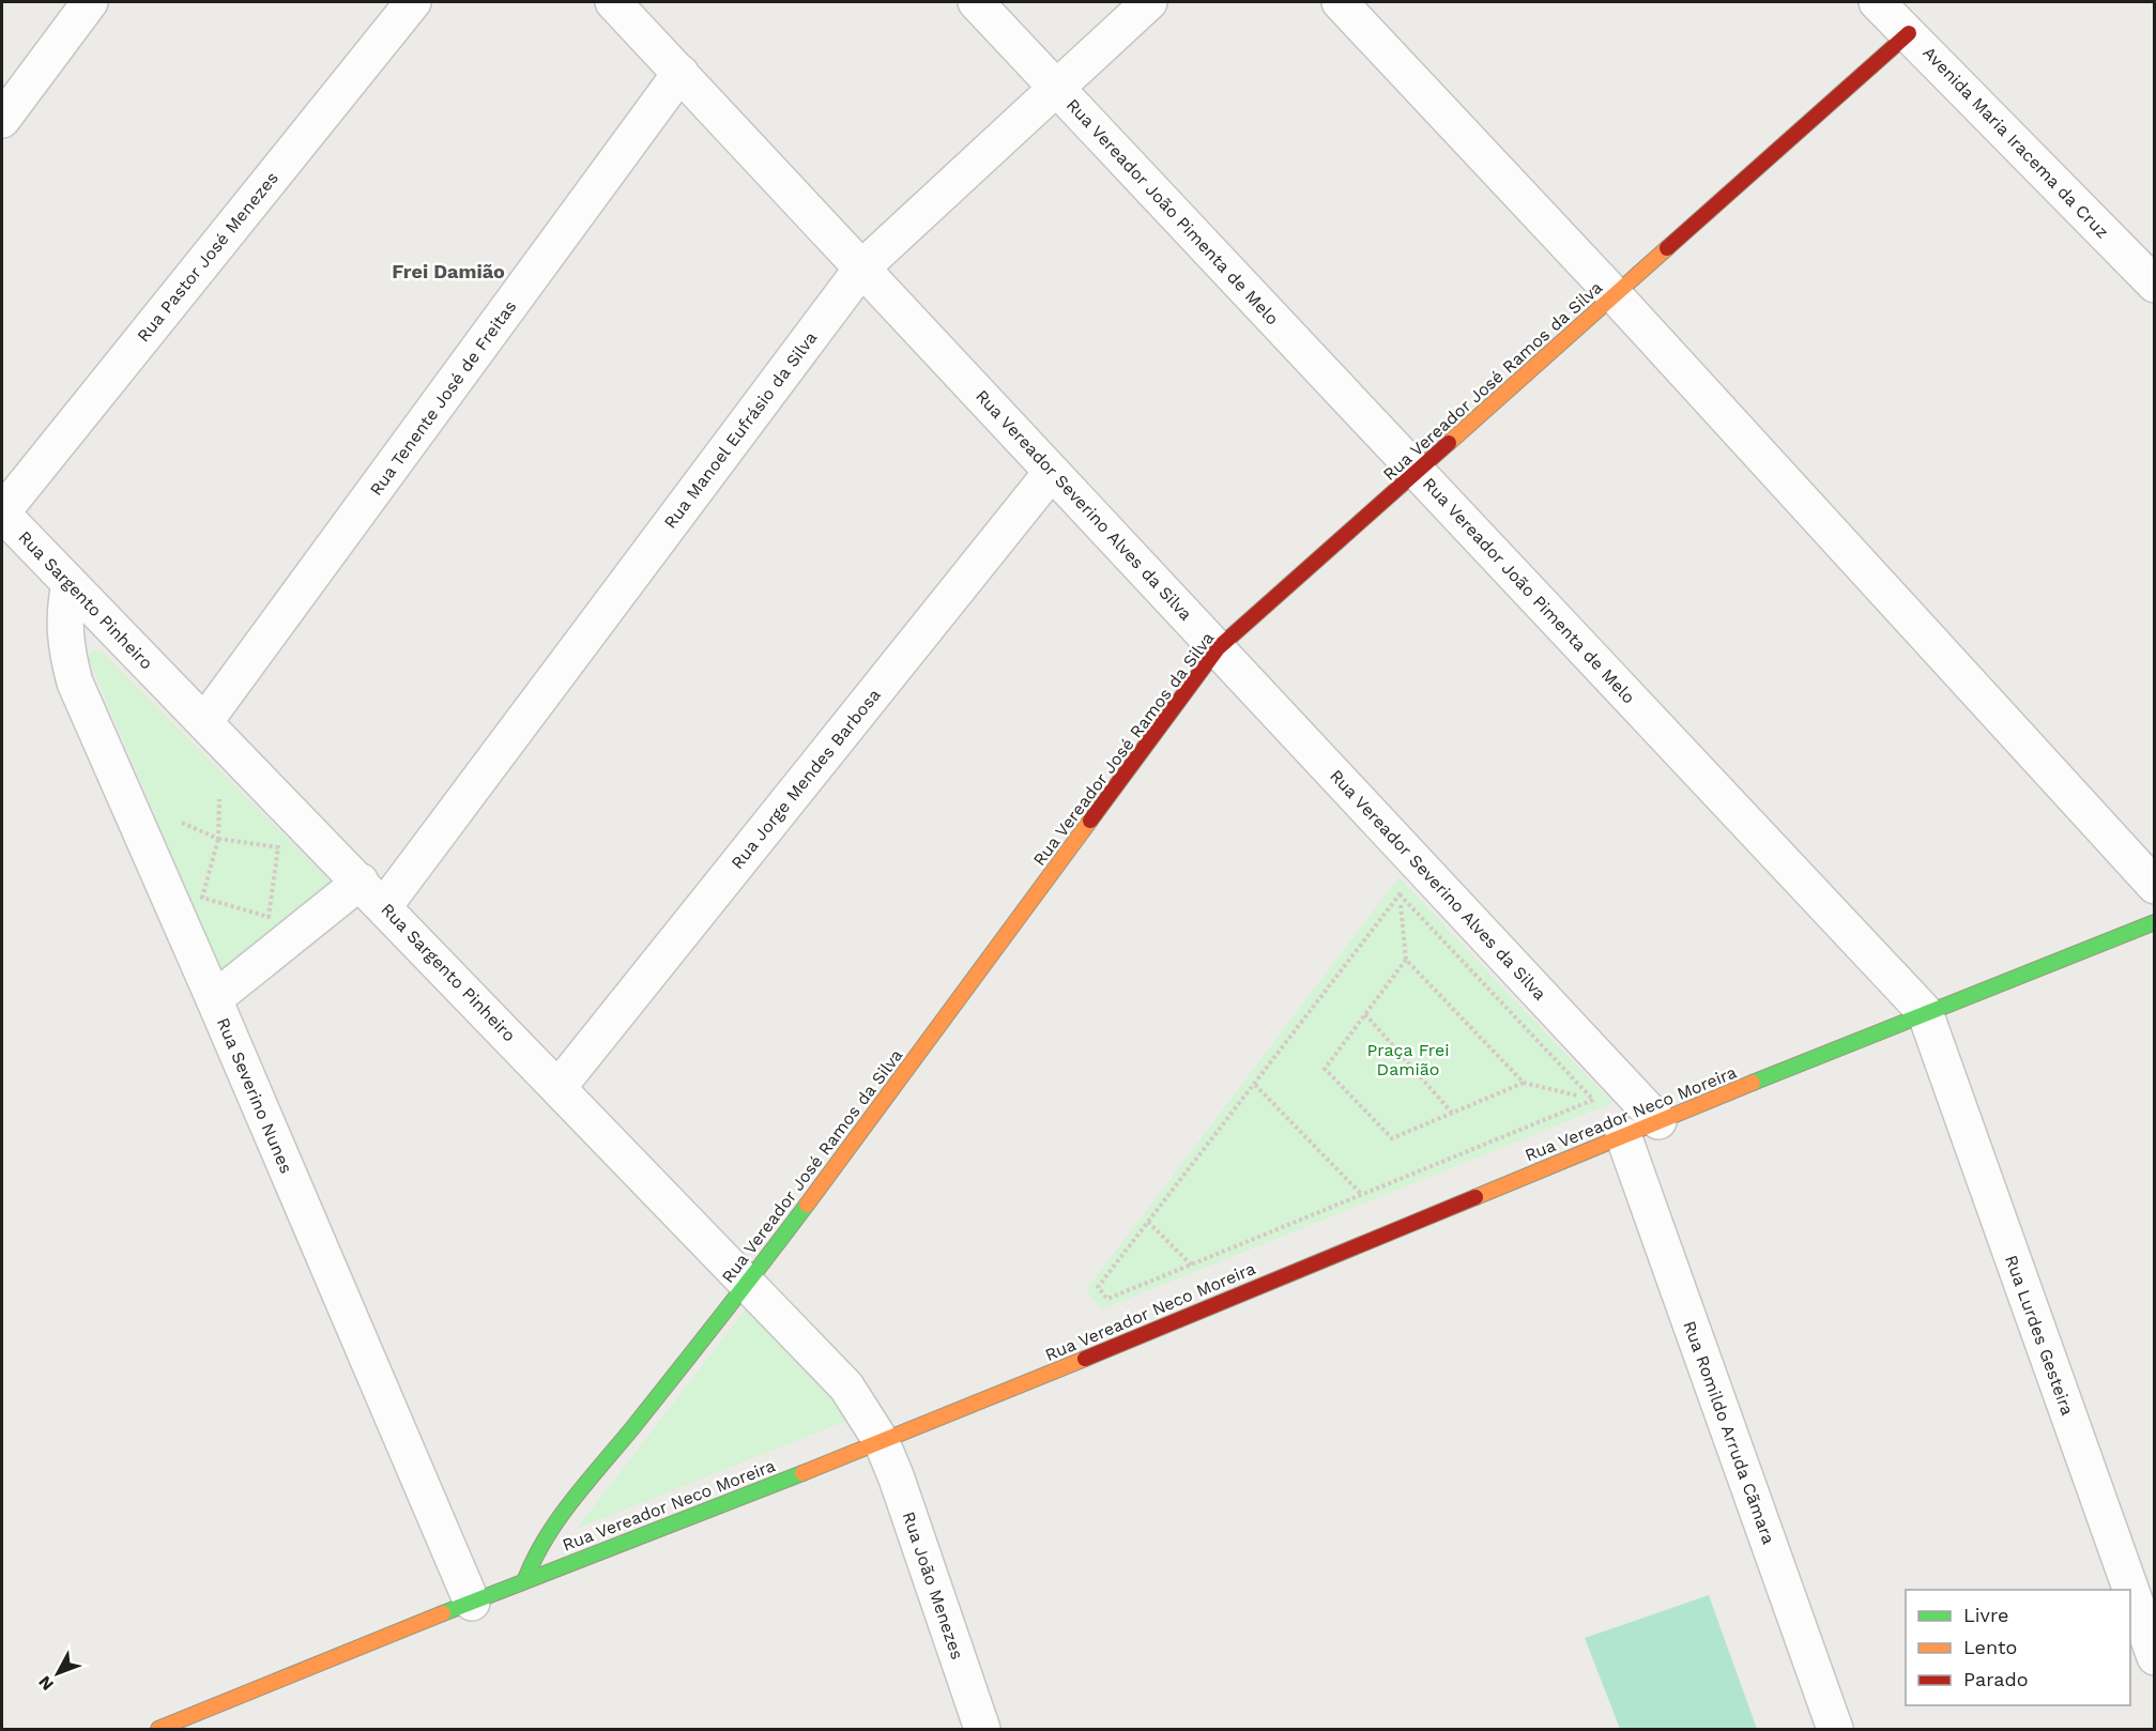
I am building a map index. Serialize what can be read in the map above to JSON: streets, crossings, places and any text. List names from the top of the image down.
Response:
{
  "streets": {
    "street": [
      "Avenida Maria Iracema da Cruz",
      "Rua Vereador João Pimenta de Melo",
      "Rua Pastor José Menezes",
      "Rua Vereador José Ramos da Silva",
      "Rua Tenente José de Freitas",
      "Rua Manoel Eufrásio da Silva",
      "Rua Vereador Severino Alves da Silva",
      "Rua Sargento Pinheiro",
      "Rua Jorge Mendes Barbosa",
      "Rua Severino Nunes",
      "Rua Vereador Neco Moreira",
      "Rua Lurdes Gesteira",
      "Rua Romildo Arruda Cãmara",
      "Rua João Menezes"
    ]
  },
  "crossings": [
    ["Avenida Maria Iracema da Cruz", "Rua Vereador José Ramos da Silva"],
    ["Rua Vereador João Pimenta de Melo", "Rua Vereador José Ramos da Silva"],
    ["Rua Vereador João Pimenta de Melo", "Rua Manoel Eufrásio da Silva"],
    ["Rua Vereador João Pimenta de Melo", "Rua Vereador Neco Moreira"],
    ["Rua Vereador João Pimenta de Melo", "Rua Lurdes Gesteira"],
    ["Rua Pastor José Menezes", "Rua Sargento Pinheiro"],
    ["Rua Vereador José Ramos da Silva", "Rua Vereador Severino Alves da Silva"],
    ["Rua Vereador José Ramos da Silva", "Rua Sargento Pinheiro"],
    ["Rua Vereador José Ramos da Silva", "Rua Vereador Neco Moreira"],
    ["Rua Tenente José de Freitas", "Rua Vereador Severino Alves da Silva"],
    ["Rua Tenente José de Freitas", "Rua Sargento Pinheiro"],
    ["Rua Manoel Eufrásio da Silva", "Rua Vereador Severino Alves da Silva"],
    ["Rua Manoel Eufrásio da Silva", "Rua Sargento Pinheiro"],
    ["Rua Vereador Severino Alves da Silva", "Rua Jorge Mendes Barbosa"],
    ["Rua Vereador Severino Alves da Silva", "Rua Vereador Neco Moreira"],
    ["Rua Sargento Pinheiro", "Rua Jorge Mendes Barbosa"],
    ["Rua Sargento Pinheiro", "Rua Severino Nunes"],
    ["Rua Sargento Pinheiro", "Rua Vereador Neco Moreira"],
    ["Rua Sargento Pinheiro", "Rua João Menezes"],
    ["Rua Severino Nunes", "Rua Vereador Neco Moreira"],
    ["Rua Vereador Neco Moreira", "Rua Lurdes Gesteira"],
    ["Rua Vereador Neco Moreira", "Rua Romildo Arruda Cãmara"],
    ["Rua Vereador Neco Moreira", "Rua João Menezes"]
  ],
  "districts": ["Frei Damião"],
  "parks": ["Praça Frei Damião"],
  "legend": ["Livre", "Lento", "Parado"],
  "north": "bottom left"
}
